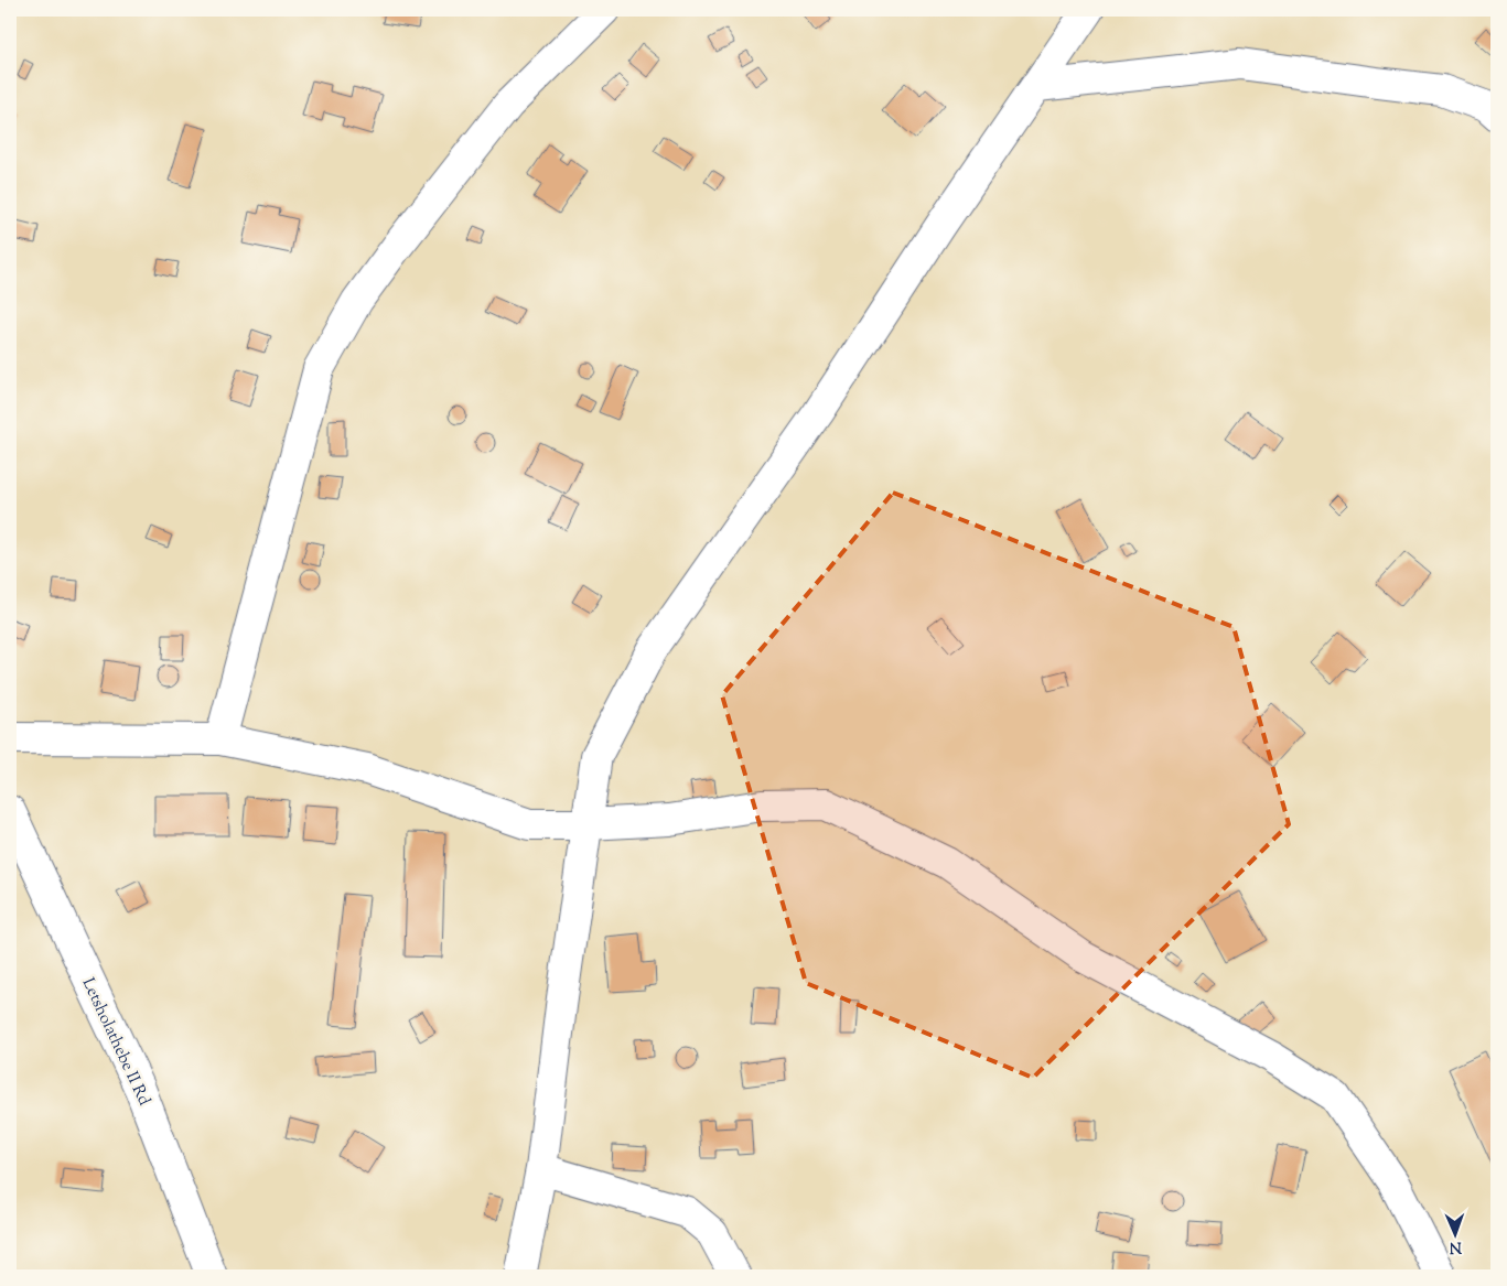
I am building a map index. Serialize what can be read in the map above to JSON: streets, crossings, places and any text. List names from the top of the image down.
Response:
{
  "streets": {
    "street": ["Letsholathebe II Rd"]
  },
  "north": "bottom"
}
